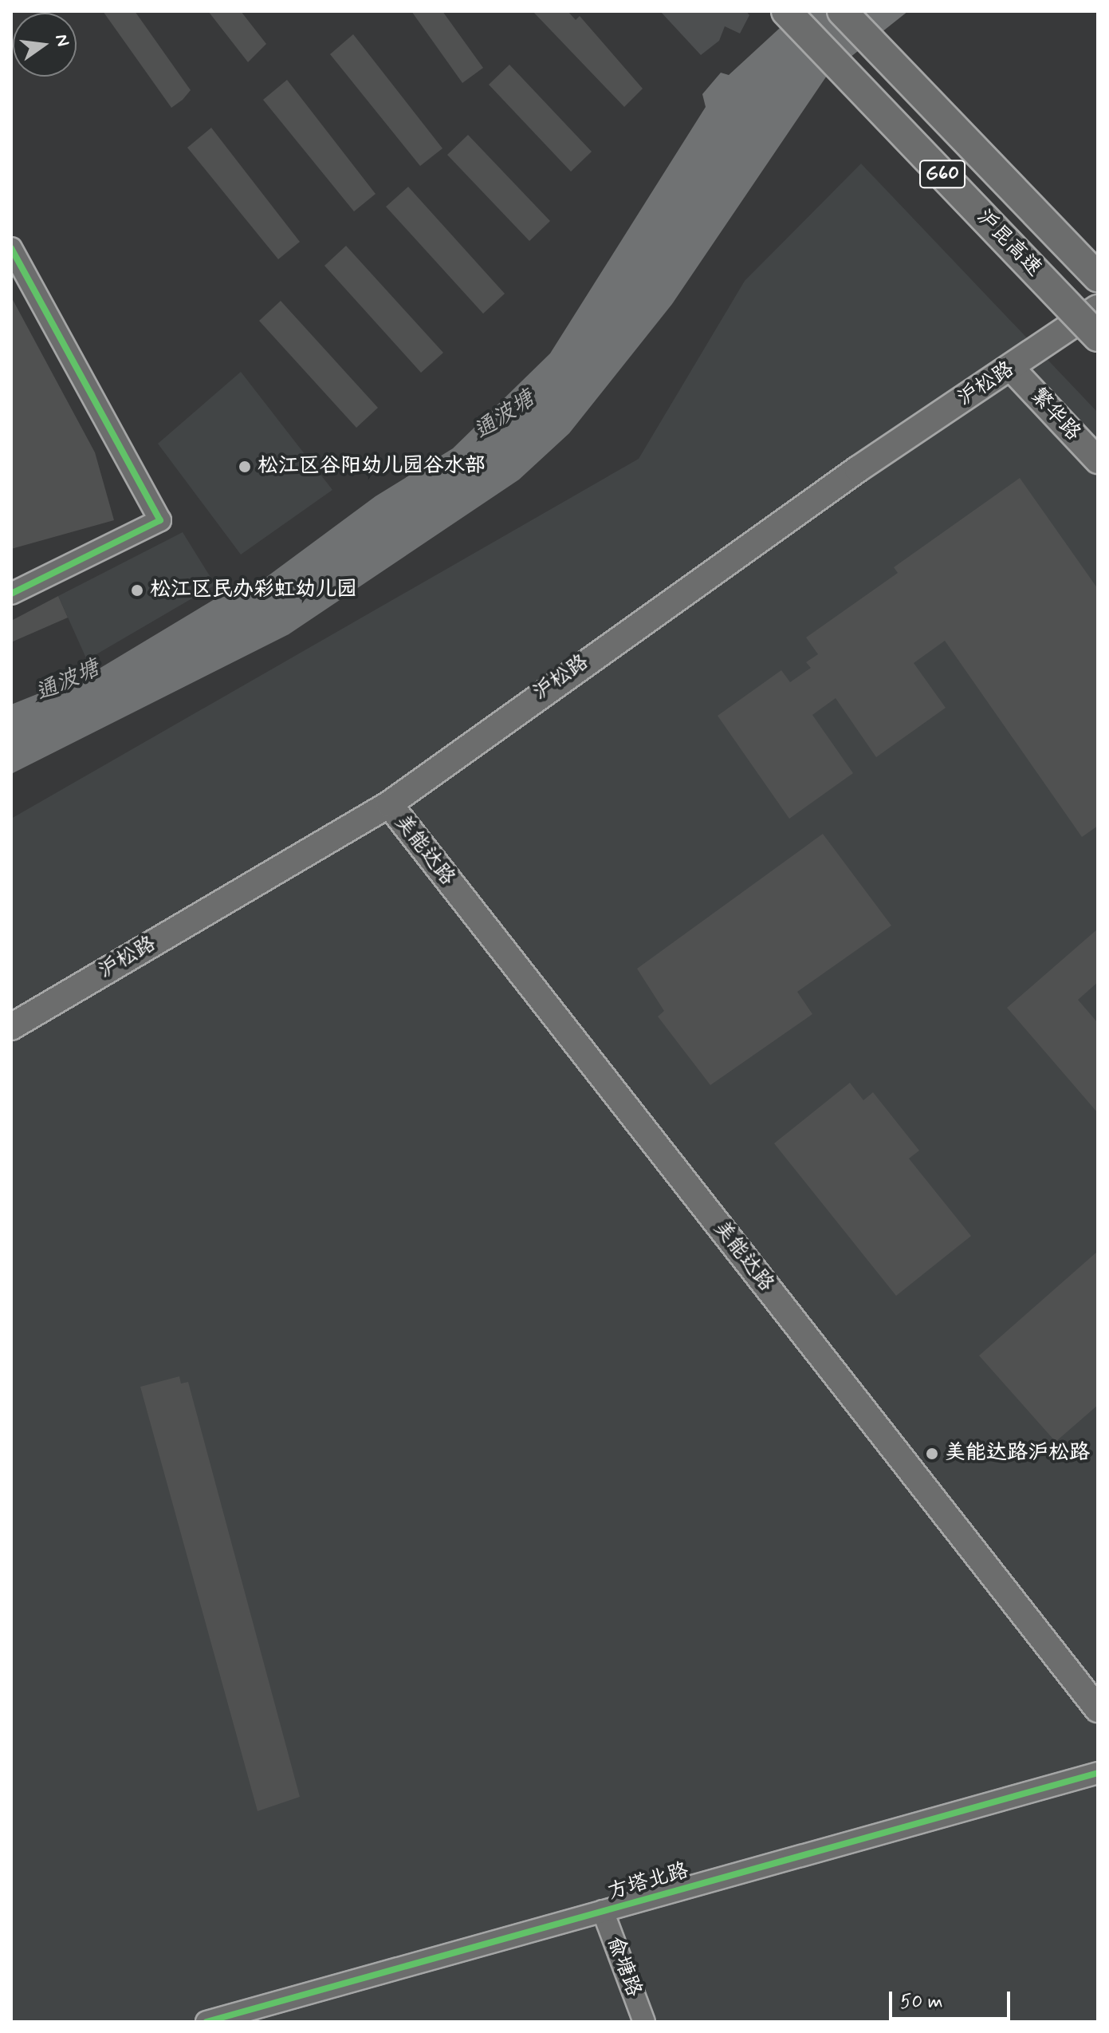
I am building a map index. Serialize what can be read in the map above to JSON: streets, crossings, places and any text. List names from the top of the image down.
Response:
{
  "streets": {
    "highway": ["G60", "沪昆高速"],
    "main road": ["沪松路", "繁华路", "美能达路"],
    "street": ["方塔北路", "俞塘路"]
  },
  "crossings": [
    ["沪松路", "繁华路"],
    ["沪松路", "美能达路"],
    ["方塔北路", "俞塘路"]
  ],
  "water": ["通波塘"],
  "places": ["松江区谷阳幼儿园谷水部", "松江区民办彩虹幼儿园", "美能达路沪松路"],
  "scale_bar": "50 m",
  "north": "right"
}
